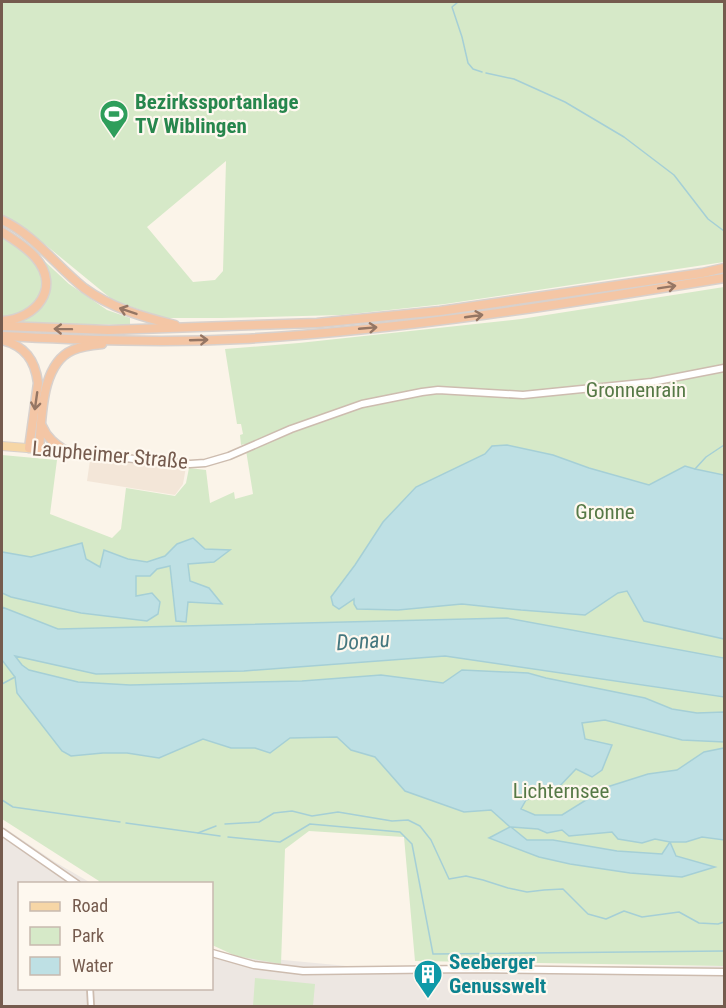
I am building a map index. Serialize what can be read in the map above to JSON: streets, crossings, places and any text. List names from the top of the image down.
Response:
{
  "streets": {
    "main road": ["Laupheimer Straße"]
  },
  "water": ["Donau"],
  "parks": ["Gronnenrain", "Gronne", "Lichternsee"],
  "places": {
    "sports": ["Bezirkssportanlage TV Wiblingen"],
    "building": ["Seeberger Genusswelt"]
  },
  "legend": ["Road", "Park", "Water"]
}
